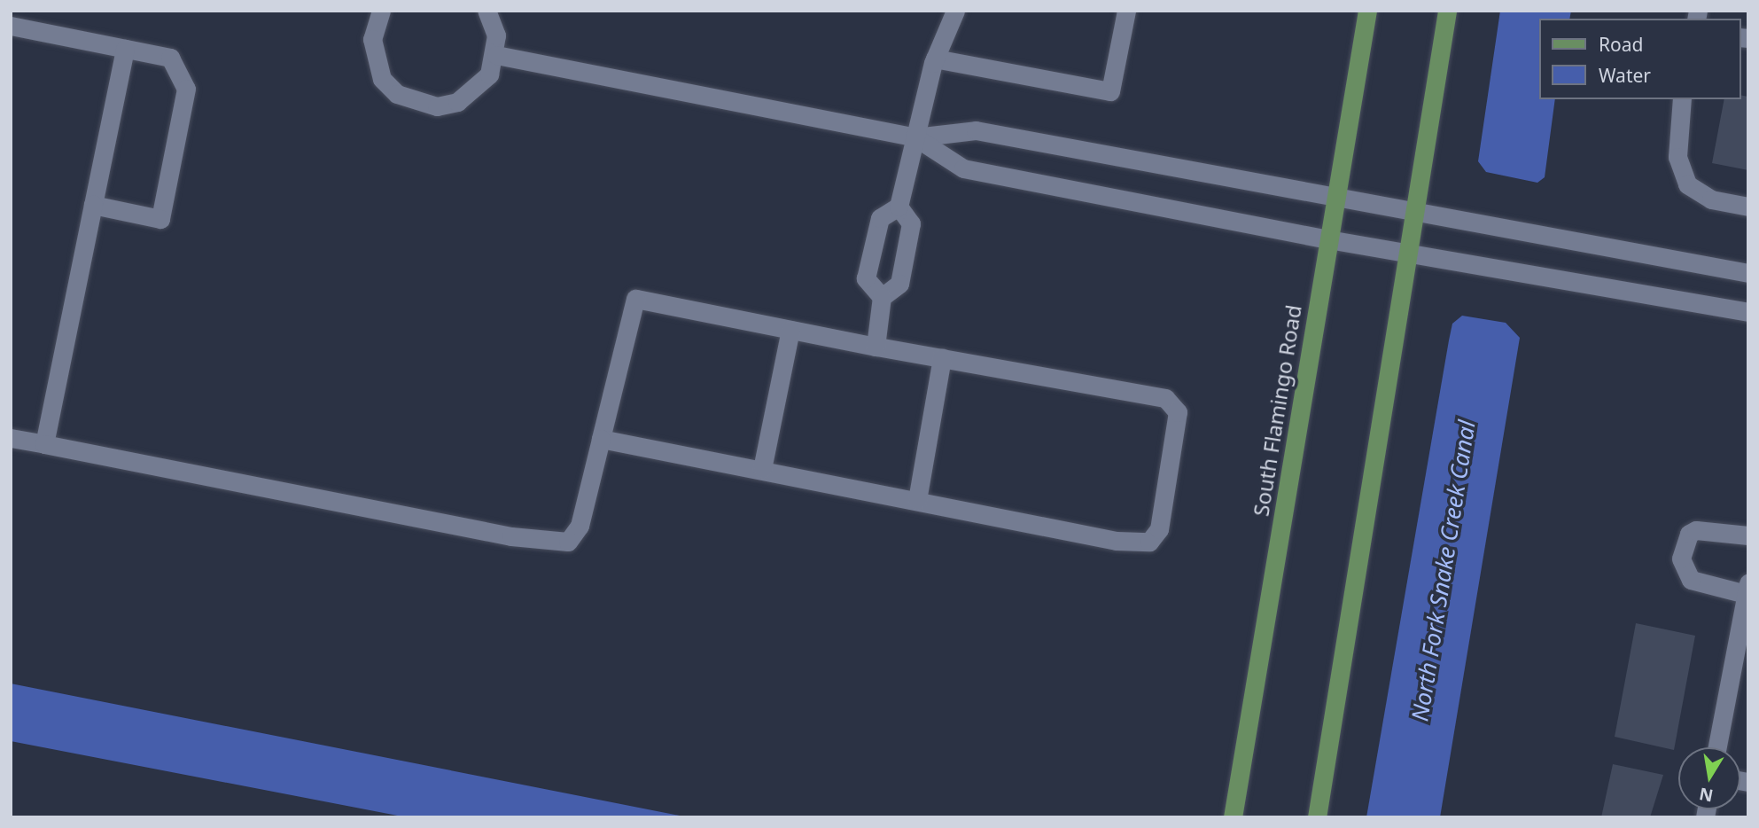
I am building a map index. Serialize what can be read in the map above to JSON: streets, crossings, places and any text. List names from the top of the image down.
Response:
{
  "streets": {
    "main road": ["South Flamingo Road"]
  },
  "water": ["North Fork Snake Creek Canal"],
  "legend": ["Road", "Water"],
  "north": "bottom"
}
